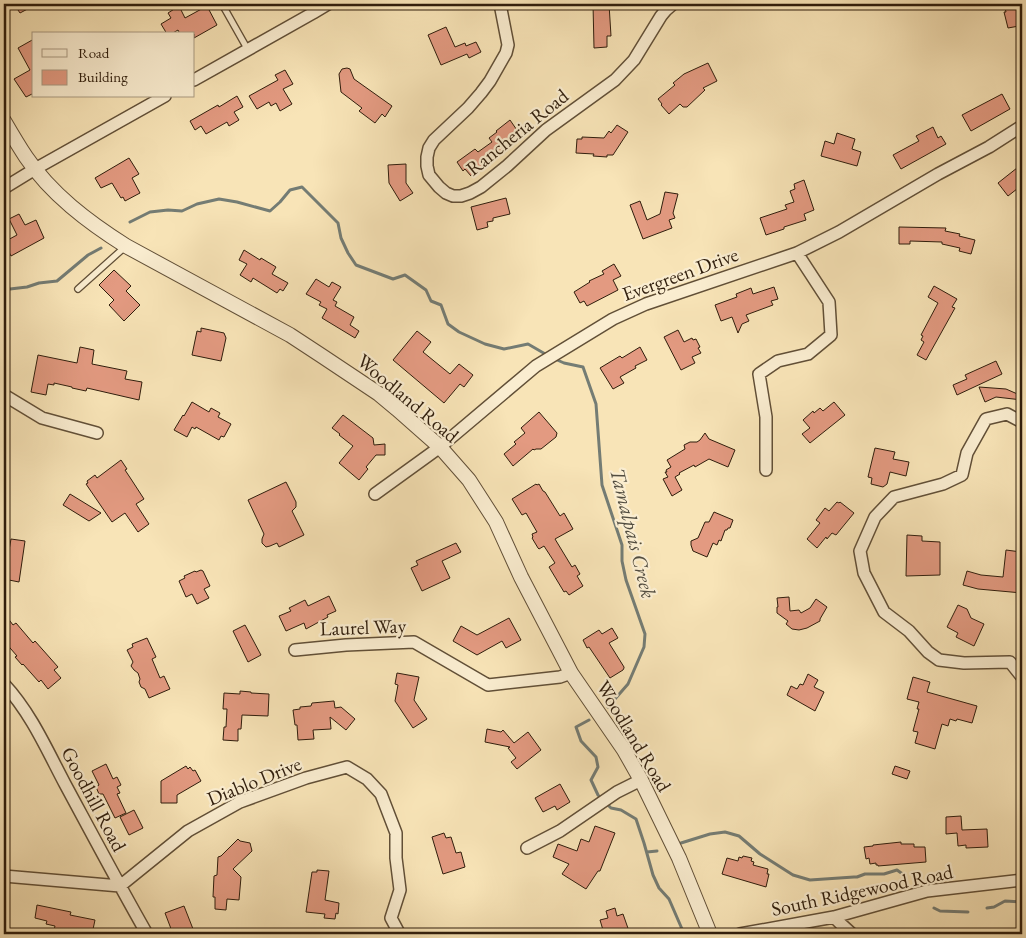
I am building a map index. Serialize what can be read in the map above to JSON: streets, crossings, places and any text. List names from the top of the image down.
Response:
{
  "streets": {
    "street": [
      "Rancheria Road",
      "Evergreen Drive",
      "Woodland Road",
      "Laurel Way",
      "Diablo Drive",
      "Goodhill Road",
      "South Ridgewood Road"
    ]
  },
  "crossings": [
    ["Evergreen Drive", "Woodland Road"],
    ["Woodland Road", "Laurel Way"],
    ["Diablo Drive", "Goodhill Road"]
  ],
  "water": ["Tamalpais Creek"],
  "legend": ["Road", "Building"]
}
